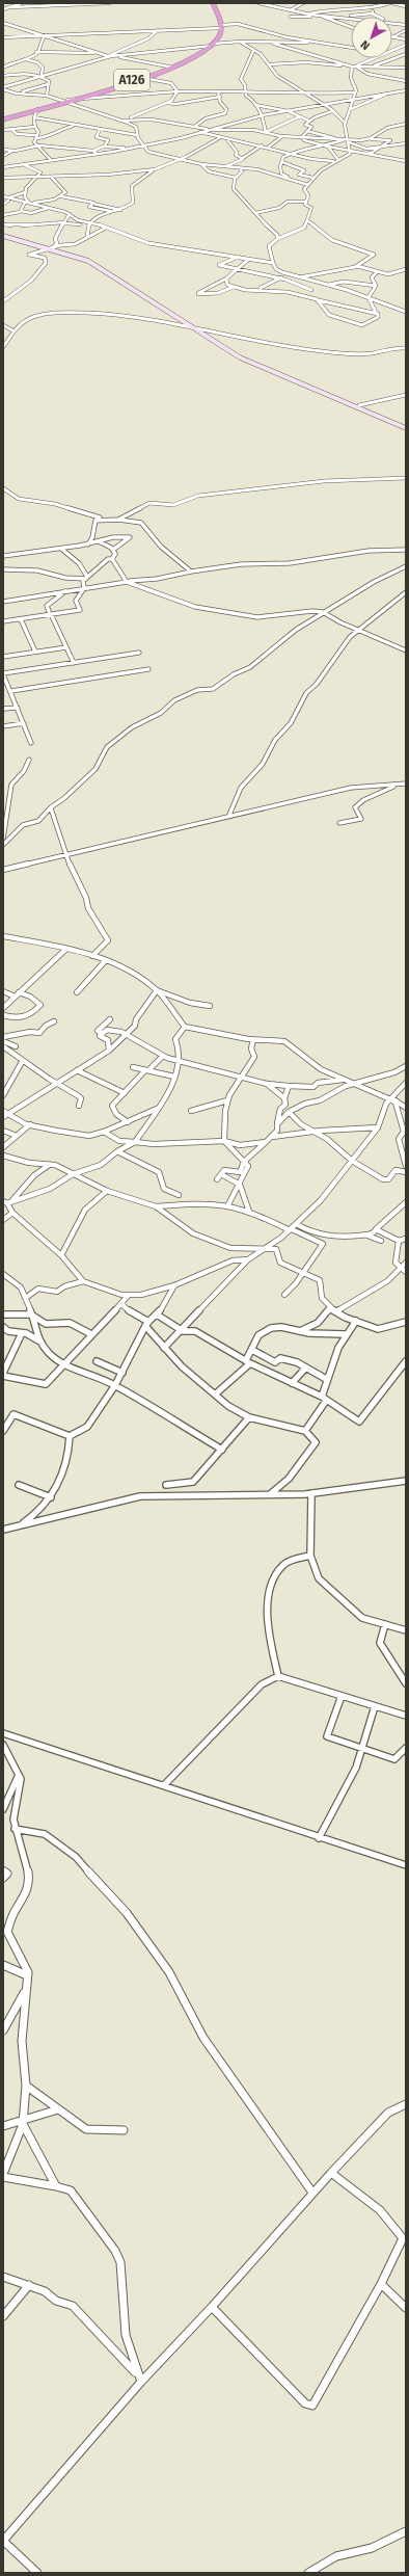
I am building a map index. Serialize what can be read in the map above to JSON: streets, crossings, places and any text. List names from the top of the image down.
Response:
{
  "streets": {
    "highway": ["A126"]
  },
  "north": "bottom left"
}
